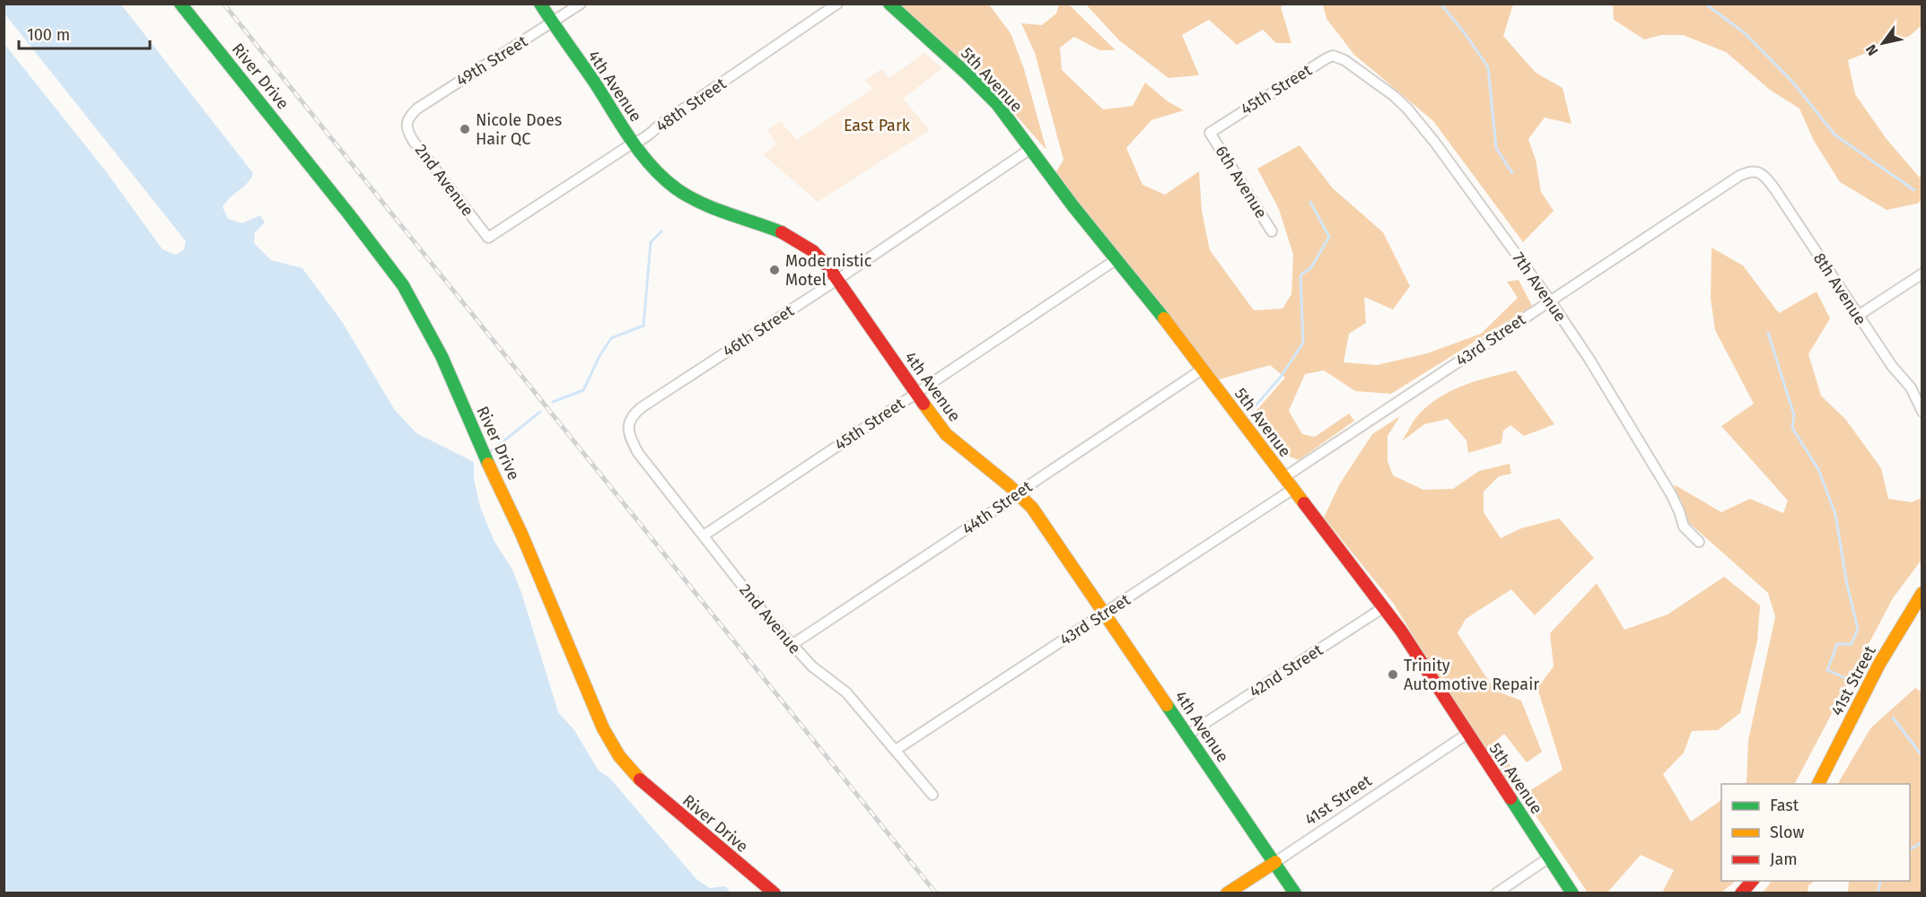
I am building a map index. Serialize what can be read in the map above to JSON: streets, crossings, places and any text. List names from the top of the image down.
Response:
{
  "streets": {
    "street": [
      "49th Street",
      "River Drive",
      "5th Avenue",
      "4th Avenue",
      "45th Street",
      "48th Street",
      "2nd Avenue",
      "6th Avenue",
      "7th Avenue",
      "8th Avenue",
      "46th Street",
      "43rd Street",
      "44th Street",
      "42nd Street",
      "41st Street"
    ]
  },
  "crossings": [
    ["49th Street", "4th Avenue"],
    ["49th Street", "2nd Avenue"],
    ["5th Avenue", "45th Street"],
    ["5th Avenue", "46th Street"],
    ["5th Avenue", "43rd Street"],
    ["5th Avenue", "44th Street"],
    ["5th Avenue", "42nd Street"],
    ["5th Avenue", "41st Street"],
    ["4th Avenue", "45th Street"],
    ["4th Avenue", "48th Street"],
    ["4th Avenue", "46th Street"],
    ["4th Avenue", "43rd Street"],
    ["4th Avenue", "44th Street"],
    ["4th Avenue", "42nd Street"],
    ["4th Avenue", "41st Street"],
    ["45th Street", "2nd Avenue"],
    ["45th Street", "6th Avenue"],
    ["45th Street", "7th Avenue"],
    ["48th Street", "2nd Avenue"],
    ["2nd Avenue", "46th Street"],
    ["2nd Avenue", "43rd Street"],
    ["2nd Avenue", "44th Street"],
    ["7th Avenue", "43rd Street"],
    ["8th Avenue", "43rd Street"]
  ],
  "parks": ["East Park"],
  "places": ["Nicole Does Hair QC", "Modernistic Motel", "Trinity Automotive Repair"],
  "legend": ["Fast", "Slow", "Jam"],
  "scale_bar": "100 m",
  "north": "bottom left"
}
